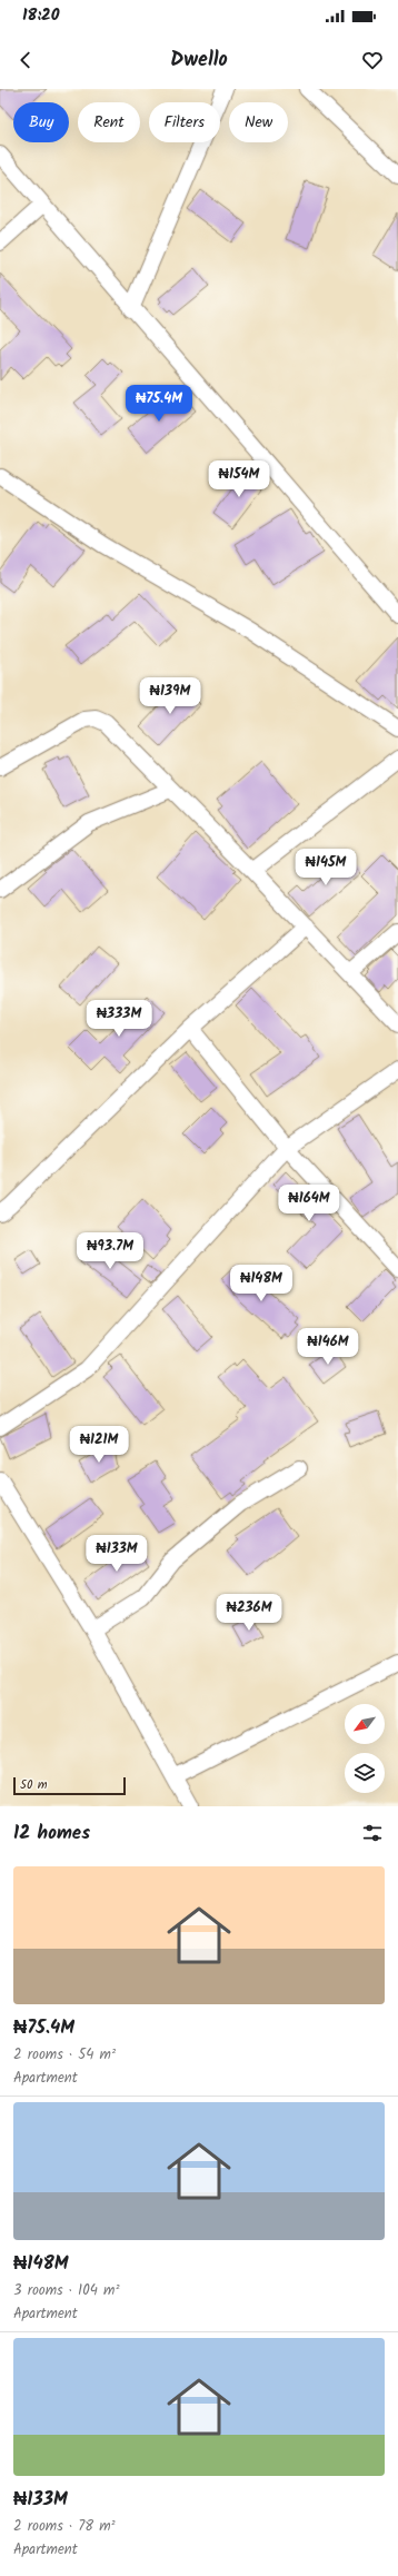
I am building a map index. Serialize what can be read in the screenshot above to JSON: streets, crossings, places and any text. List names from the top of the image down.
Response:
{
  "scale_bar": "50 m",
  "north": "bottom left",
  "page": {
    "status": "18:20",
    "header": "Dwello",
    "chip": [
      "Buy",
      "Rent",
      "Filters",
      "New"
    ],
    "price": [
      "₦75.4M",
      "₦154M",
      "₦139M",
      "₦145M",
      "₦333M",
      "₦164M",
      "₦93.7M",
      "₦148M",
      "₦146M",
      "₦121M",
      "₦133M",
      "₦236M"
    ],
    "scale": "50 m",
    "heading": "12 homes",
    "list": [
      {
        "name": "₦75.4M",
        "note": "2 rooms · 54 m² · Apartment"
      },
      {
        "name": "₦148M",
        "note": "3 rooms · 104 m² · Apartment"
      },
      {
        "name": "₦133M",
        "note": "2 rooms · 78 m² · Apartment"
      }
    ]
  }
}
